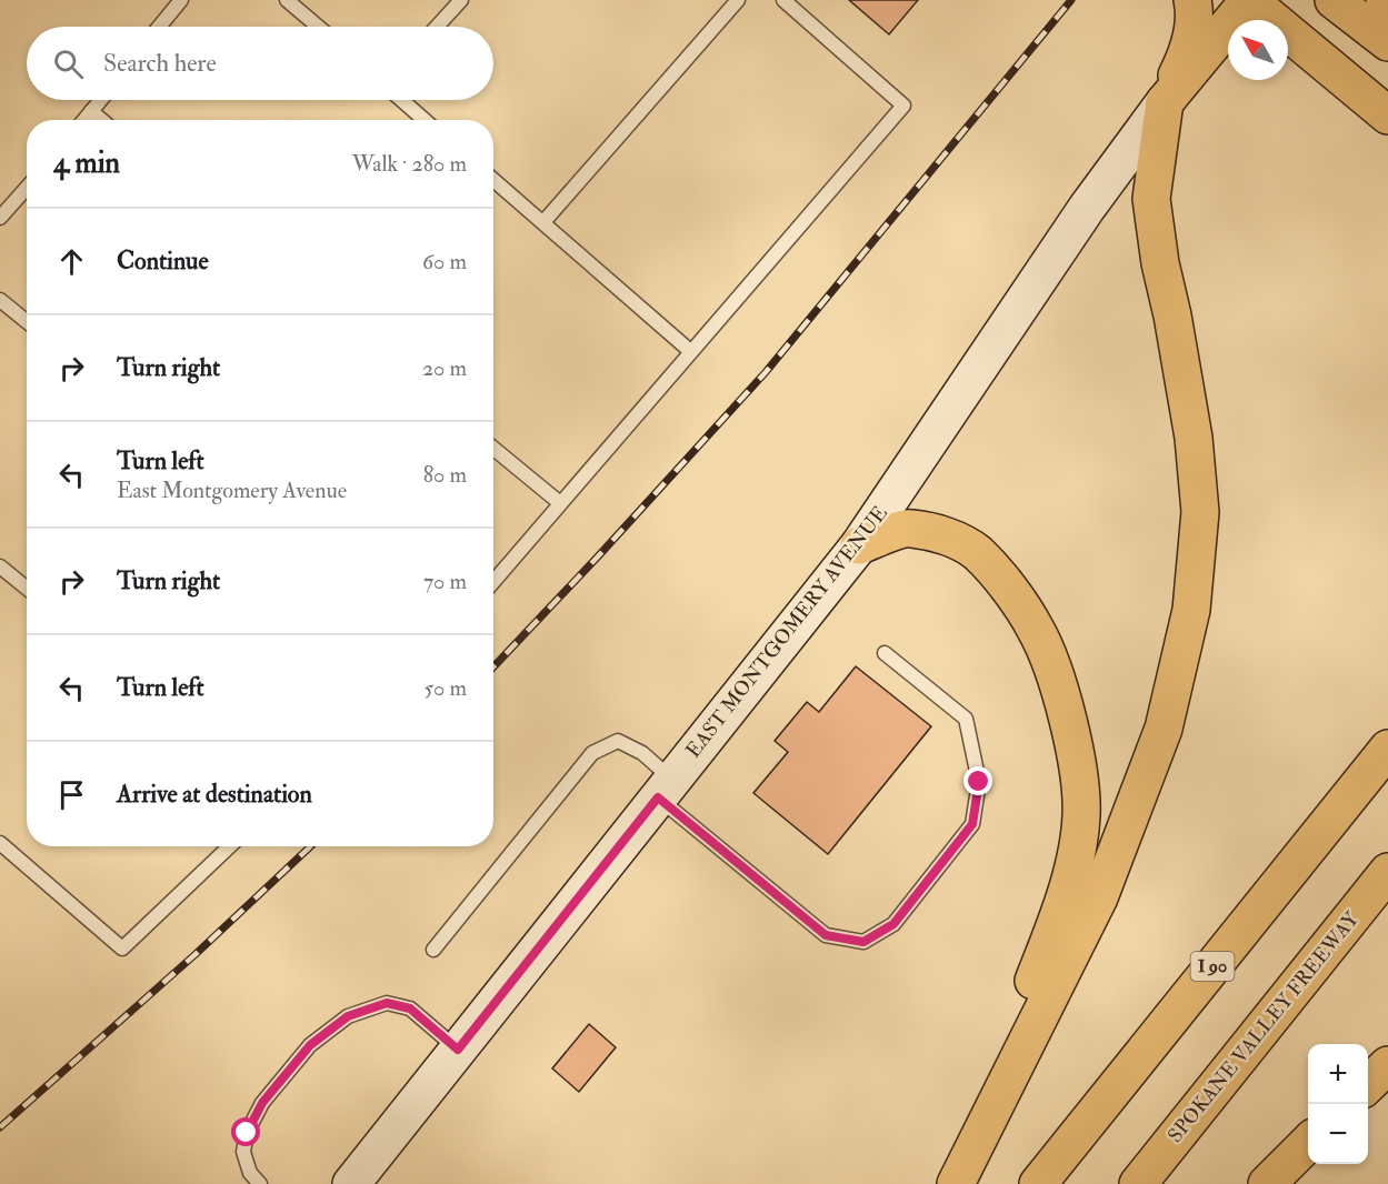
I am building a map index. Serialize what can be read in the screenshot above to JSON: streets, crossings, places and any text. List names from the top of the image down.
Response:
{
  "streets": {
    "main road": ["EAST MONTGOMERY AVENUE", "I 90", "SPOKANE VALLEY FREEWAY"]
  },
  "north": "top left",
  "page": {
    "search": "Search here",
    "heading": ["4 min", "Walk · 280 m"],
    "list": [
      ["Continue", "60 m"],
      ["Turn right", "20 m"],
      ["Turn left", "East Montgomery Avenue", "80 m"],
      ["Turn right", "70 m"],
      ["Turn left", "50 m"],
      "Arrive at destination"
    ],
    "map_buttons": ["+", "−"]
  }
}
